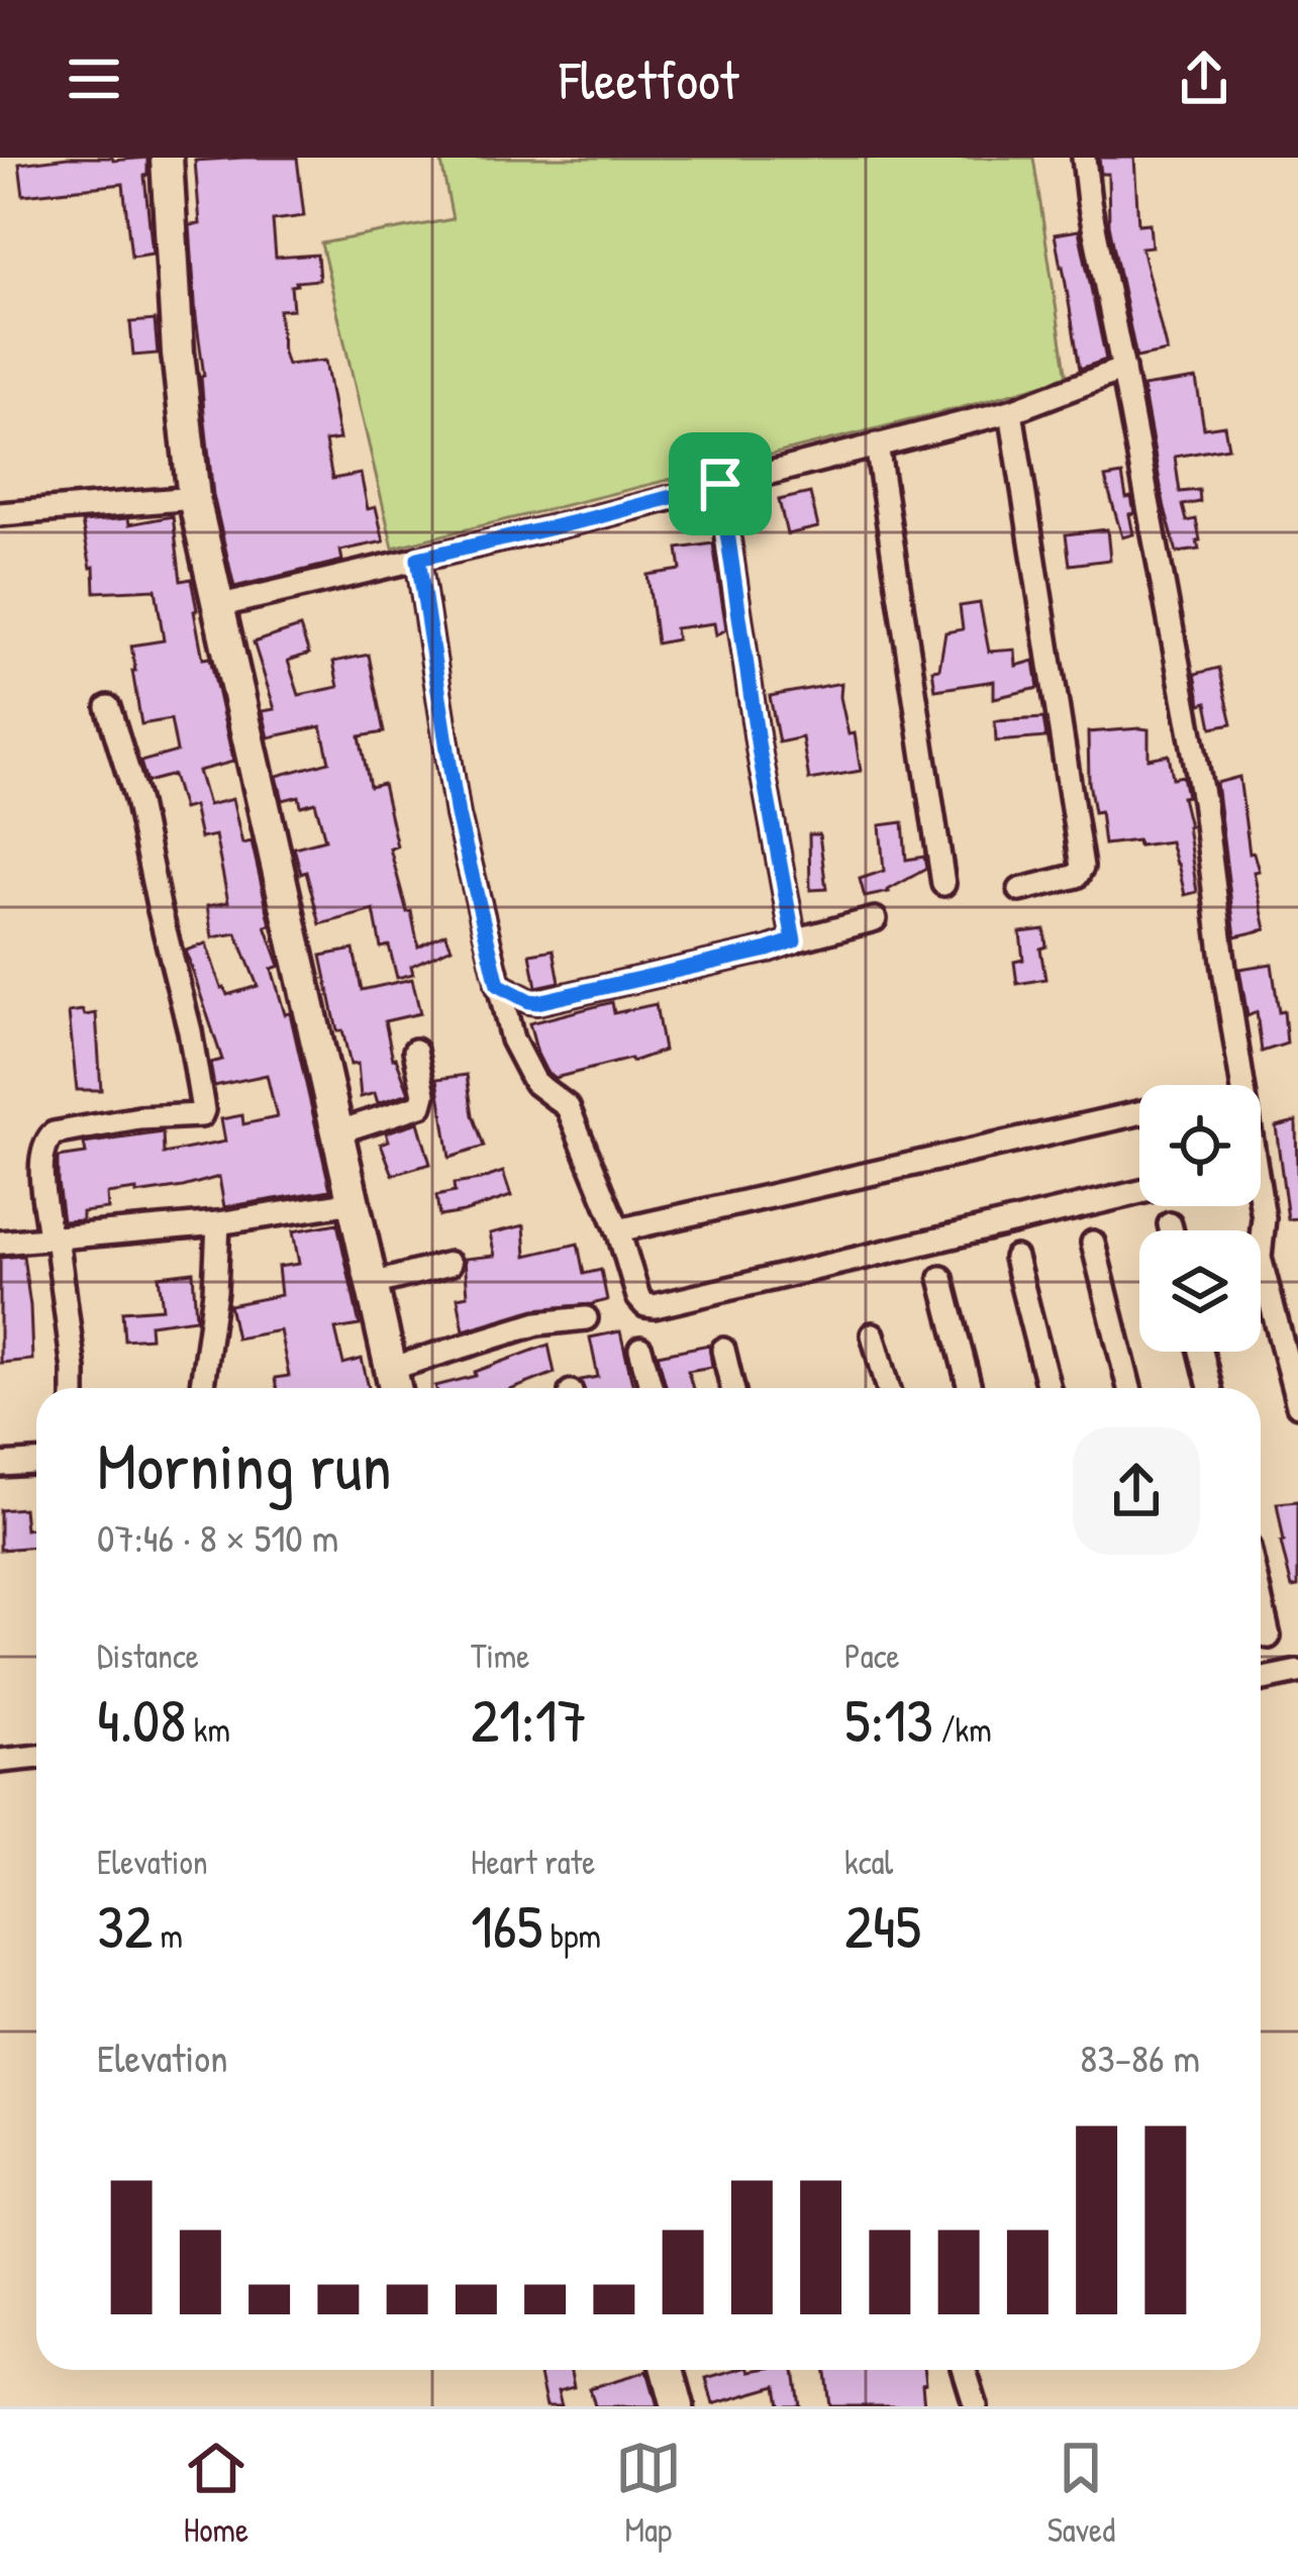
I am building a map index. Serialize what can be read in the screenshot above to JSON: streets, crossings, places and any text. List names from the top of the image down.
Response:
{
  "page": {
    "header": "Fleetfoot",
    "heading": ["Morning run", "07:46 · 8 × 510 m"],
    "stats": [
      ["Distance", "4.08 km"],
      ["Time", "21:17"],
      ["Pace", "5:13 /km"],
      ["Elevation", "32 m"],
      ["Heart rate", "165 bpm"],
      ["kcal", "245"]
    ],
    "chart": ["Elevation", "83–86 m"],
    "tabs": ["Home", "Map", "Saved"]
  }
}
